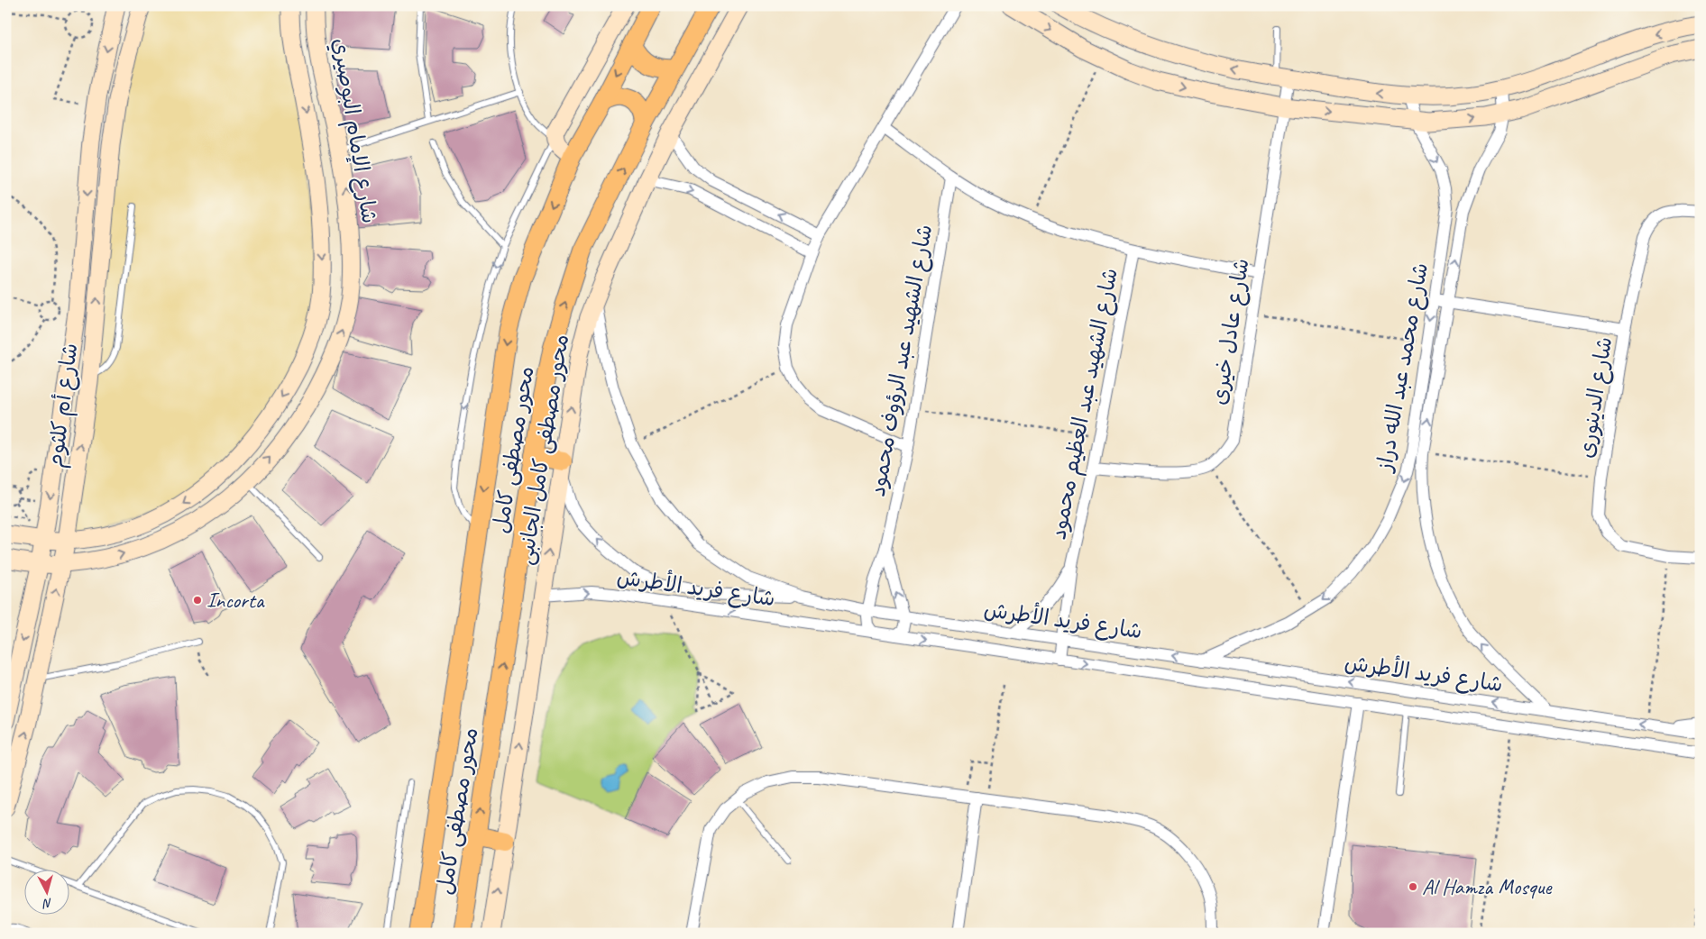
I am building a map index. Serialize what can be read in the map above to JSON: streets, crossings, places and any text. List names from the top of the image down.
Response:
{
  "streets": {
    "main road": ["محور مصطفى كامل"],
    "street": [
      "شارع الإمام البوصيري",
      "شارع عادل خيرى",
      "شارع الشهيد عبد الرؤوف محمود",
      "شارع محمد عبد الله دراز",
      "شارع الدينورى",
      "شارع الشهيد عبد العظيم محمود",
      "شارع أم كلثوم",
      "محور مصطفى كامل الجانبى",
      "شارع فريد الأطرش"
    ]
  },
  "crossings": [
    ["شارع الإمام البوصيري", "شارع أم كلثوم"],
    ["شارع عادل خيرى", "شارع الشهيد عبد العظيم محمود"],
    ["شارع الشهيد عبد الرؤوف محمود", "شارع فريد الأطرش"],
    ["شارع محمد عبد الله دراز", "شارع فريد الأطرش"],
    ["شارع الشهيد عبد العظيم محمود", "شارع فريد الأطرش"],
    ["محور مصطفى كامل الجانبى", "شارع فريد الأطرش"]
  ],
  "one_way": ["محور مصطفى كامل الجانبى"],
  "places": ["Incorta", "Al Hamza Mosque"],
  "north": "bottom"
}
